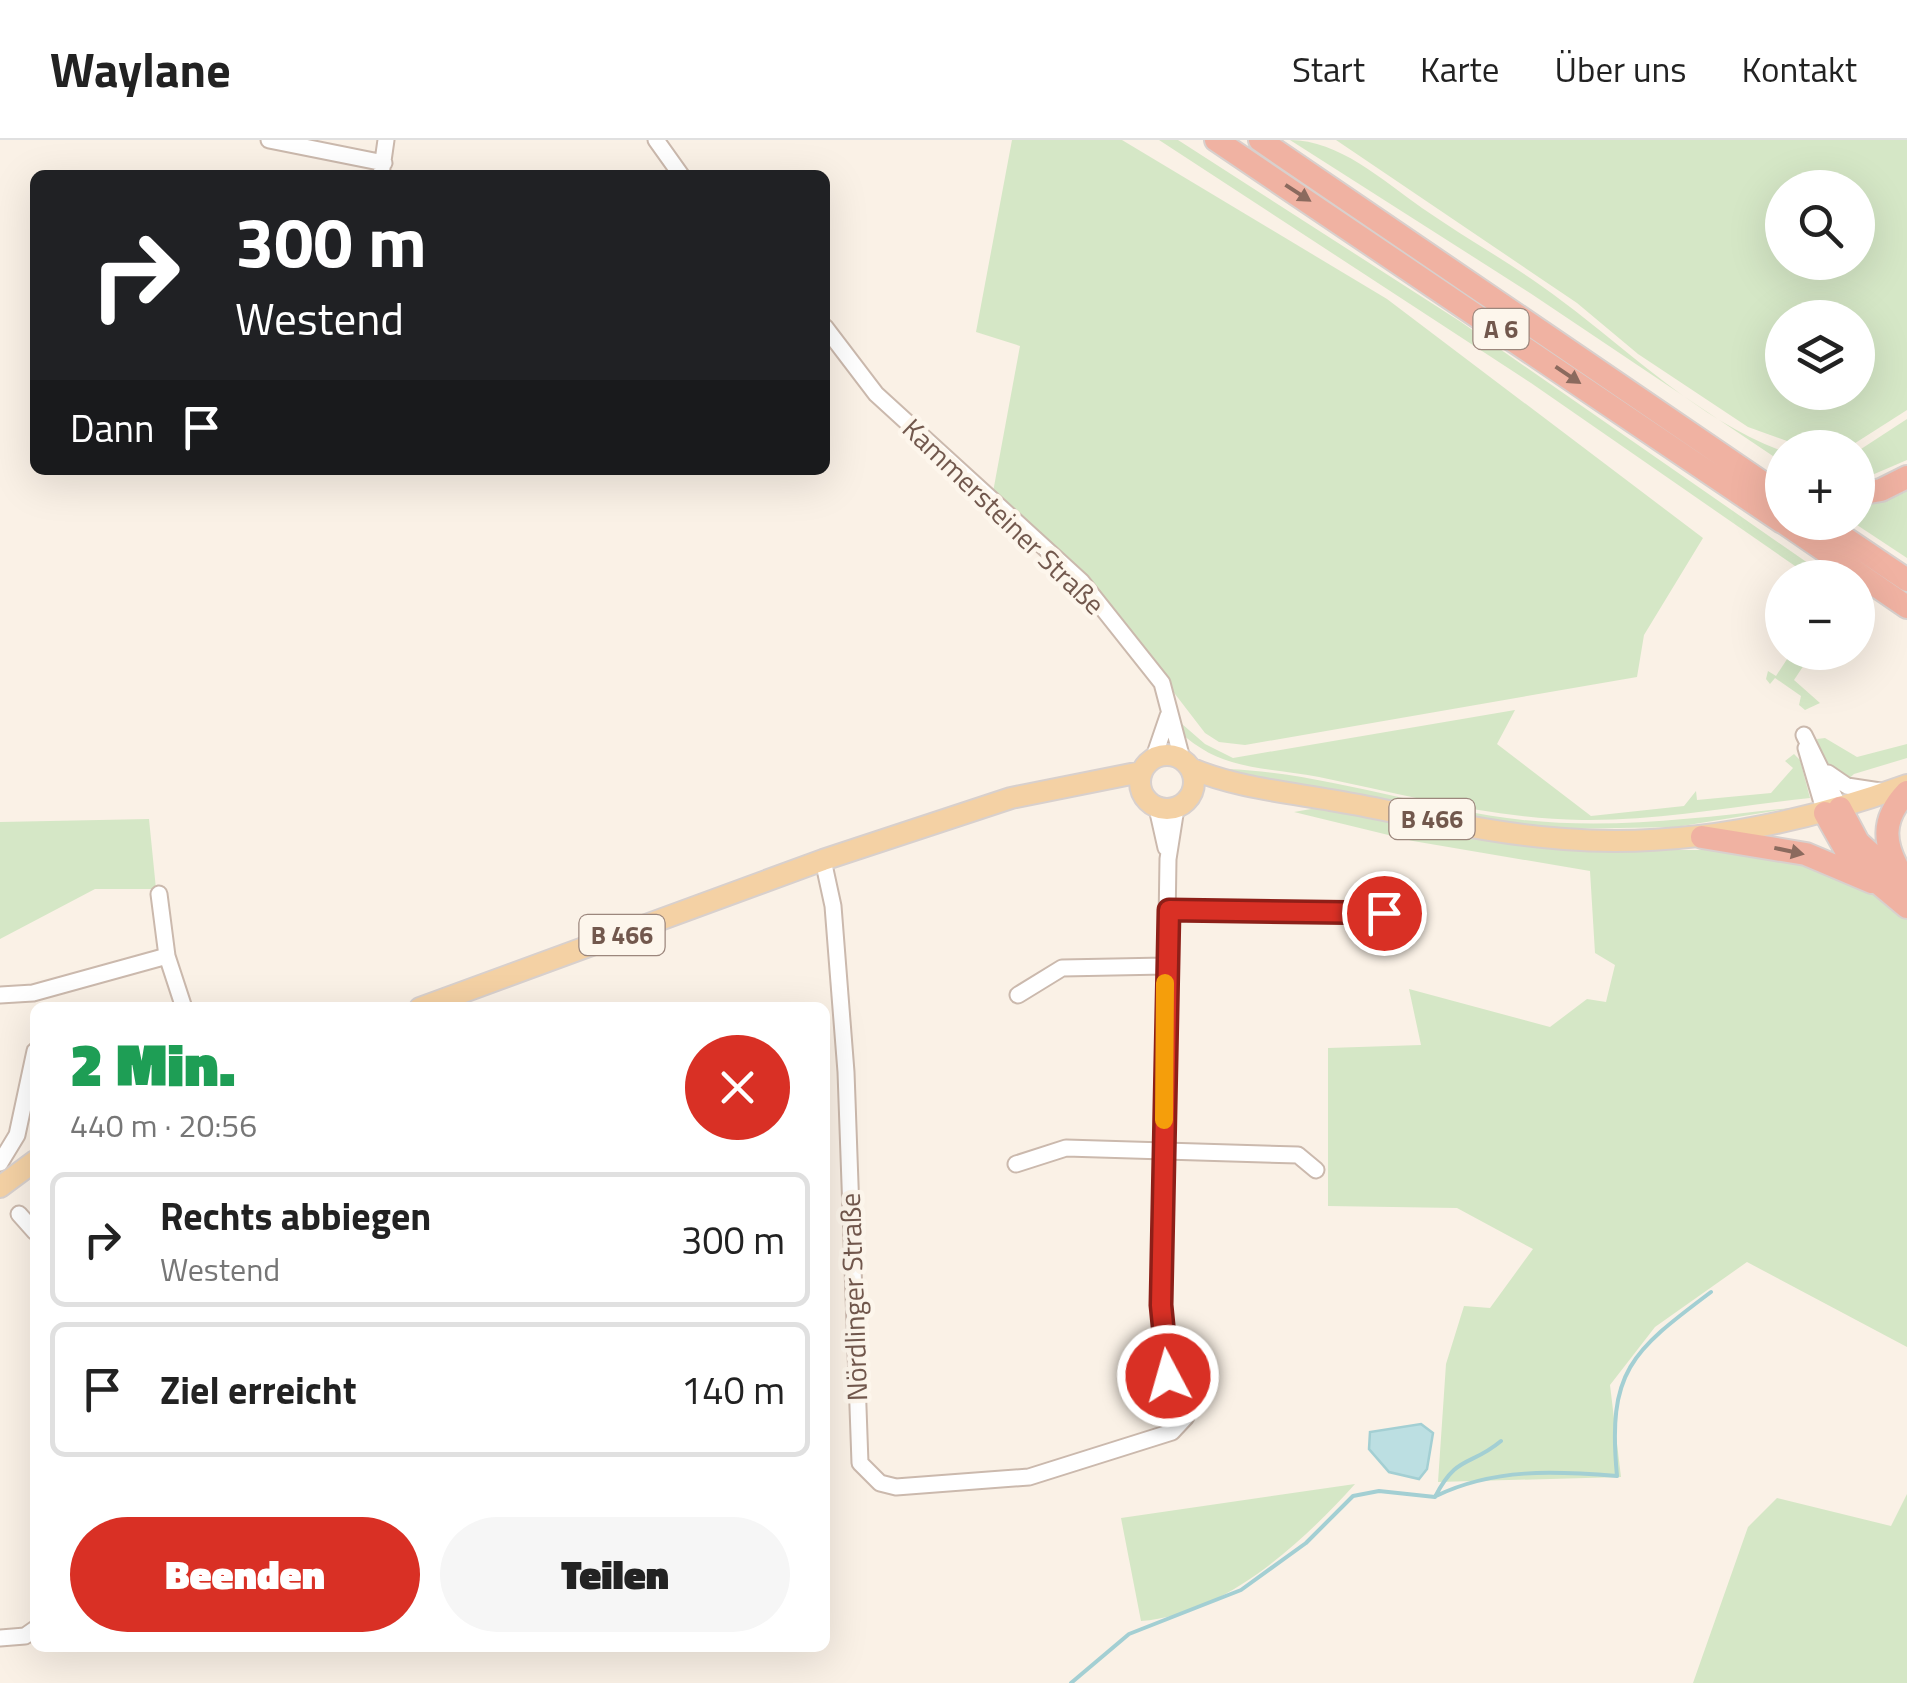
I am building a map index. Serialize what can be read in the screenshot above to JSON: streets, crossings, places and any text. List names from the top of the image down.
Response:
{
  "streets": {
    "highway": ["A 6"],
    "main road": ["B 466"],
    "street": ["Kammersteiner Straße", "Nördlinger Straße"]
  },
  "crossings": [
    ["Kammersteiner Straße", "B 466"],
    ["B 466", "Nördlinger Straße"]
  ],
  "page": {
    "header": "Waylane",
    "nav": [
      "Start",
      "Karte",
      "Über uns",
      "Kontakt"
    ],
    "map_buttons": ["+", "−"],
    "turn": ["300 m", "Westend"],
    "then": "Dann",
    "heading": ["2 Min.", "440 m · 20:56"],
    "list": [
      {
        "name": "Rechts abbiegen",
        "note": "Westend",
        "value": "300 m"
      },
      {
        "name": "Ziel erreicht",
        "value": "140 m"
      }
    ],
    "buttons": ["Beenden", "Teilen"]
  }
}
